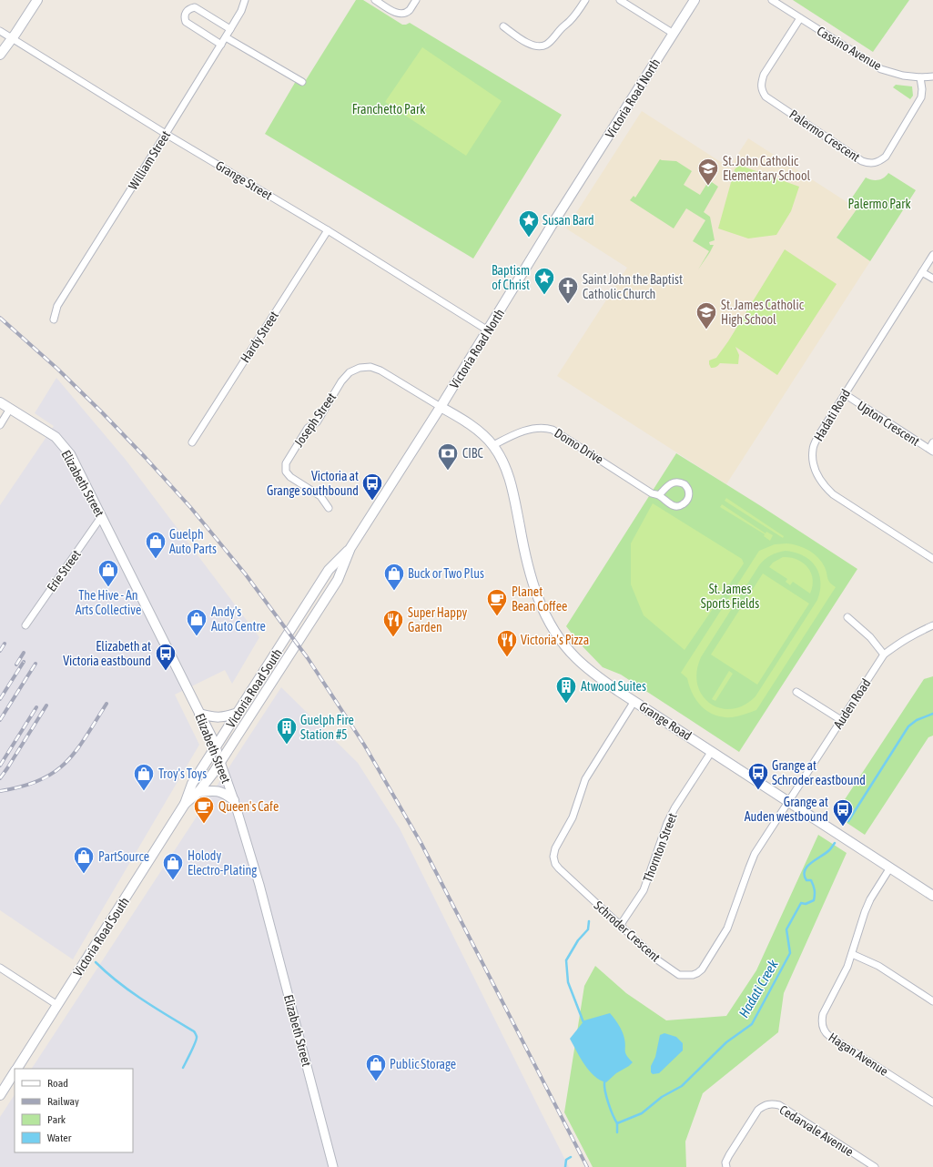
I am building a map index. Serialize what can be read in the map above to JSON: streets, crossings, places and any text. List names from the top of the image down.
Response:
{
  "streets": {
    "main road": [
      "Victoria Road North",
      "Elizabeth Street",
      "Victoria Road South",
      "Grange Road"
    ],
    "street": [
      "Cassino Avenue",
      "Palermo Crescent",
      "William Street",
      "Grange Street",
      "Hardy Street",
      "Hadati Road",
      "Joseph Street",
      "Upton Crescent",
      "Domo Drive",
      "Erie Street",
      "Auden Road",
      "Thornton Street",
      "Schroder Crescent",
      "Hagan Avenue",
      "Cedarvale Avenue"
    ]
  },
  "crossings": [
    ["Cassino Avenue", "Palermo Crescent"],
    ["Victoria Road North", "Grange Street"],
    ["Victoria Road North", "Joseph Street"],
    ["Victoria Road North", "Victoria Road South"],
    ["Victoria Road North", "Grange Road"],
    ["William Street", "Grange Street"],
    ["Grange Street", "Hardy Street"],
    ["Hadati Road", "Upton Crescent"],
    ["Joseph Street", "Grange Road"],
    ["Domo Drive", "Grange Road"],
    ["Elizabeth Street", "Erie Street"],
    ["Elizabeth Street", "Victoria Road South"],
    ["Auden Road", "Grange Road"],
    ["Auden Road", "Schroder Crescent"],
    ["Grange Road", "Thornton Street"],
    ["Grange Road", "Schroder Crescent"],
    ["Grange Road", "Hagan Avenue"],
    ["Thornton Street", "Schroder Crescent"]
  ],
  "water": ["Hadati Creek"],
  "parks": ["Franchetto Park", "Palermo Park", "St. James Sports Fields"],
  "places": {
    "school or university": ["St. John Catholic Elementary School", "St. James Catholic High School"],
    "place": ["Susan Bard", "Baptism of Christ"],
    "church": ["Saint John the Baptist Catholic Church"],
    "bank": ["CIBC"],
    "bus stop": [
      "Victoria at Grange southbound",
      "Elizabeth at Victoria eastbound",
      "Grange at Schroder eastbound",
      "Grange at Auden westbound"
    ],
    "shop": [
      "Guelph Auto Parts",
      "The Hive - An Arts Collective",
      "Buck or Two Plus",
      "Andy's Auto Centre",
      "Troy's Toys",
      "PartSource",
      "Holody Electro-Plating",
      "Public Storage"
    ],
    "cafe": ["Planet Bean Coffee", "Queen's Cafe"],
    "restaurant": ["Super Happy Garden", "Victoria's Pizza"],
    "building": ["Atwood Suites", "Guelph Fire Station #5"]
  },
  "legend": [
    "Road",
    "Railway",
    "Park",
    "Water"
  ]
}
